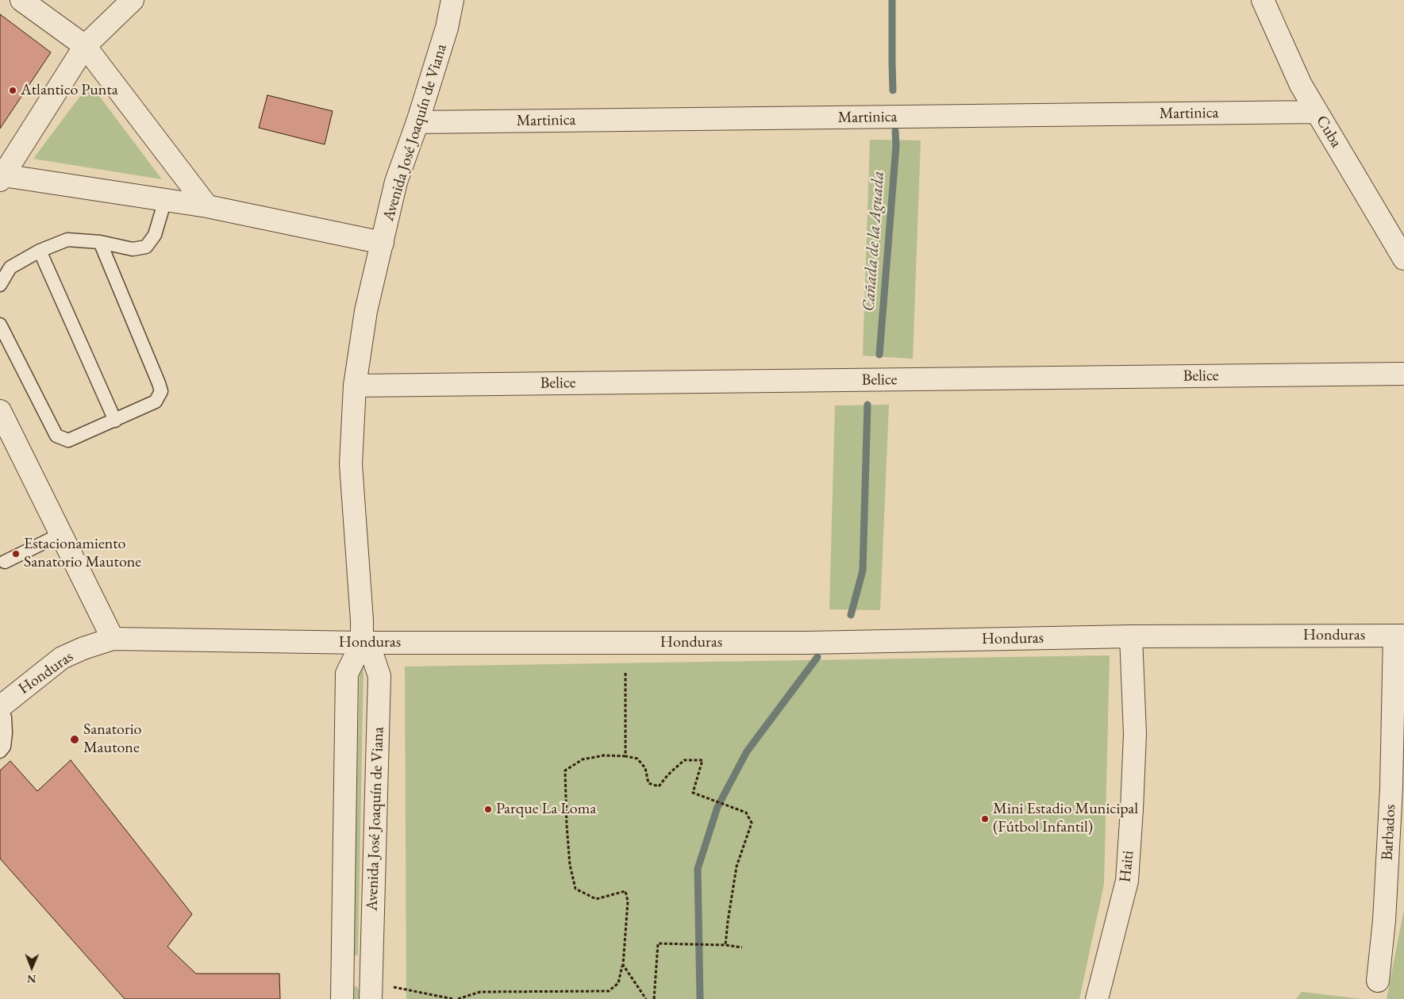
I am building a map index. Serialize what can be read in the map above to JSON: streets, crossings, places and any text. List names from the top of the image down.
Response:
{
  "streets": {
    "street": [
      "Martinica",
      "Cuba",
      "Avenida José Joaquín de Viana",
      "Belice",
      "Honduras",
      "Barbados",
      "Haiti"
    ]
  },
  "crossings": [
    ["Martinica", "Cuba"],
    ["Martinica", "Avenida José Joaquín de Viana"],
    ["Avenida José Joaquín de Viana", "Belice"],
    ["Avenida José Joaquín de Viana", "Honduras"],
    ["Honduras", "Barbados"],
    ["Honduras", "Haiti"]
  ],
  "water": ["Cañada de la Aguada"],
  "places": [
    "Atlantico Punta",
    "Estacionamiento Sanatorio Mautone",
    "Sanatorio Mautone",
    "Parque La Loma",
    "Mini Estadio Municipal (Fútbol Infantil)"
  ],
  "north": "bottom"
}
